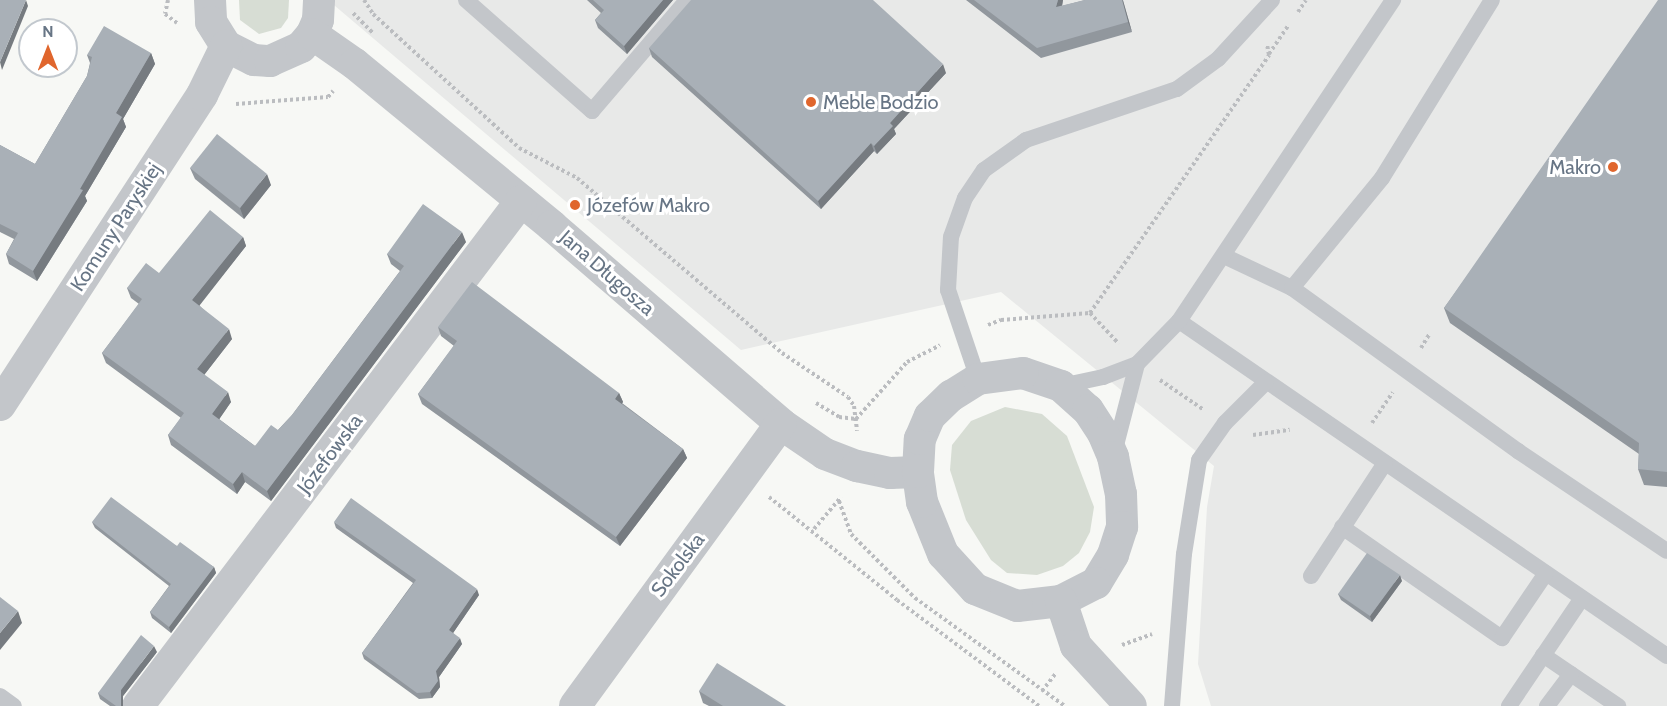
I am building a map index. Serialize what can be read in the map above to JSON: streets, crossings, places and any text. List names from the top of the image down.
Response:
{
  "streets": {
    "street": [
      "Komuny Paryskiej",
      "Jana Długosza",
      "Józefowska",
      "Sokolska"
    ]
  },
  "crossings": [
    ["Jana Długosza", "Józefowska"],
    ["Jana Długosza", "Sokolska"]
  ],
  "places": ["Meble Bodzio", "Makro", "Józefów Makro"],
  "north": "top"
}
